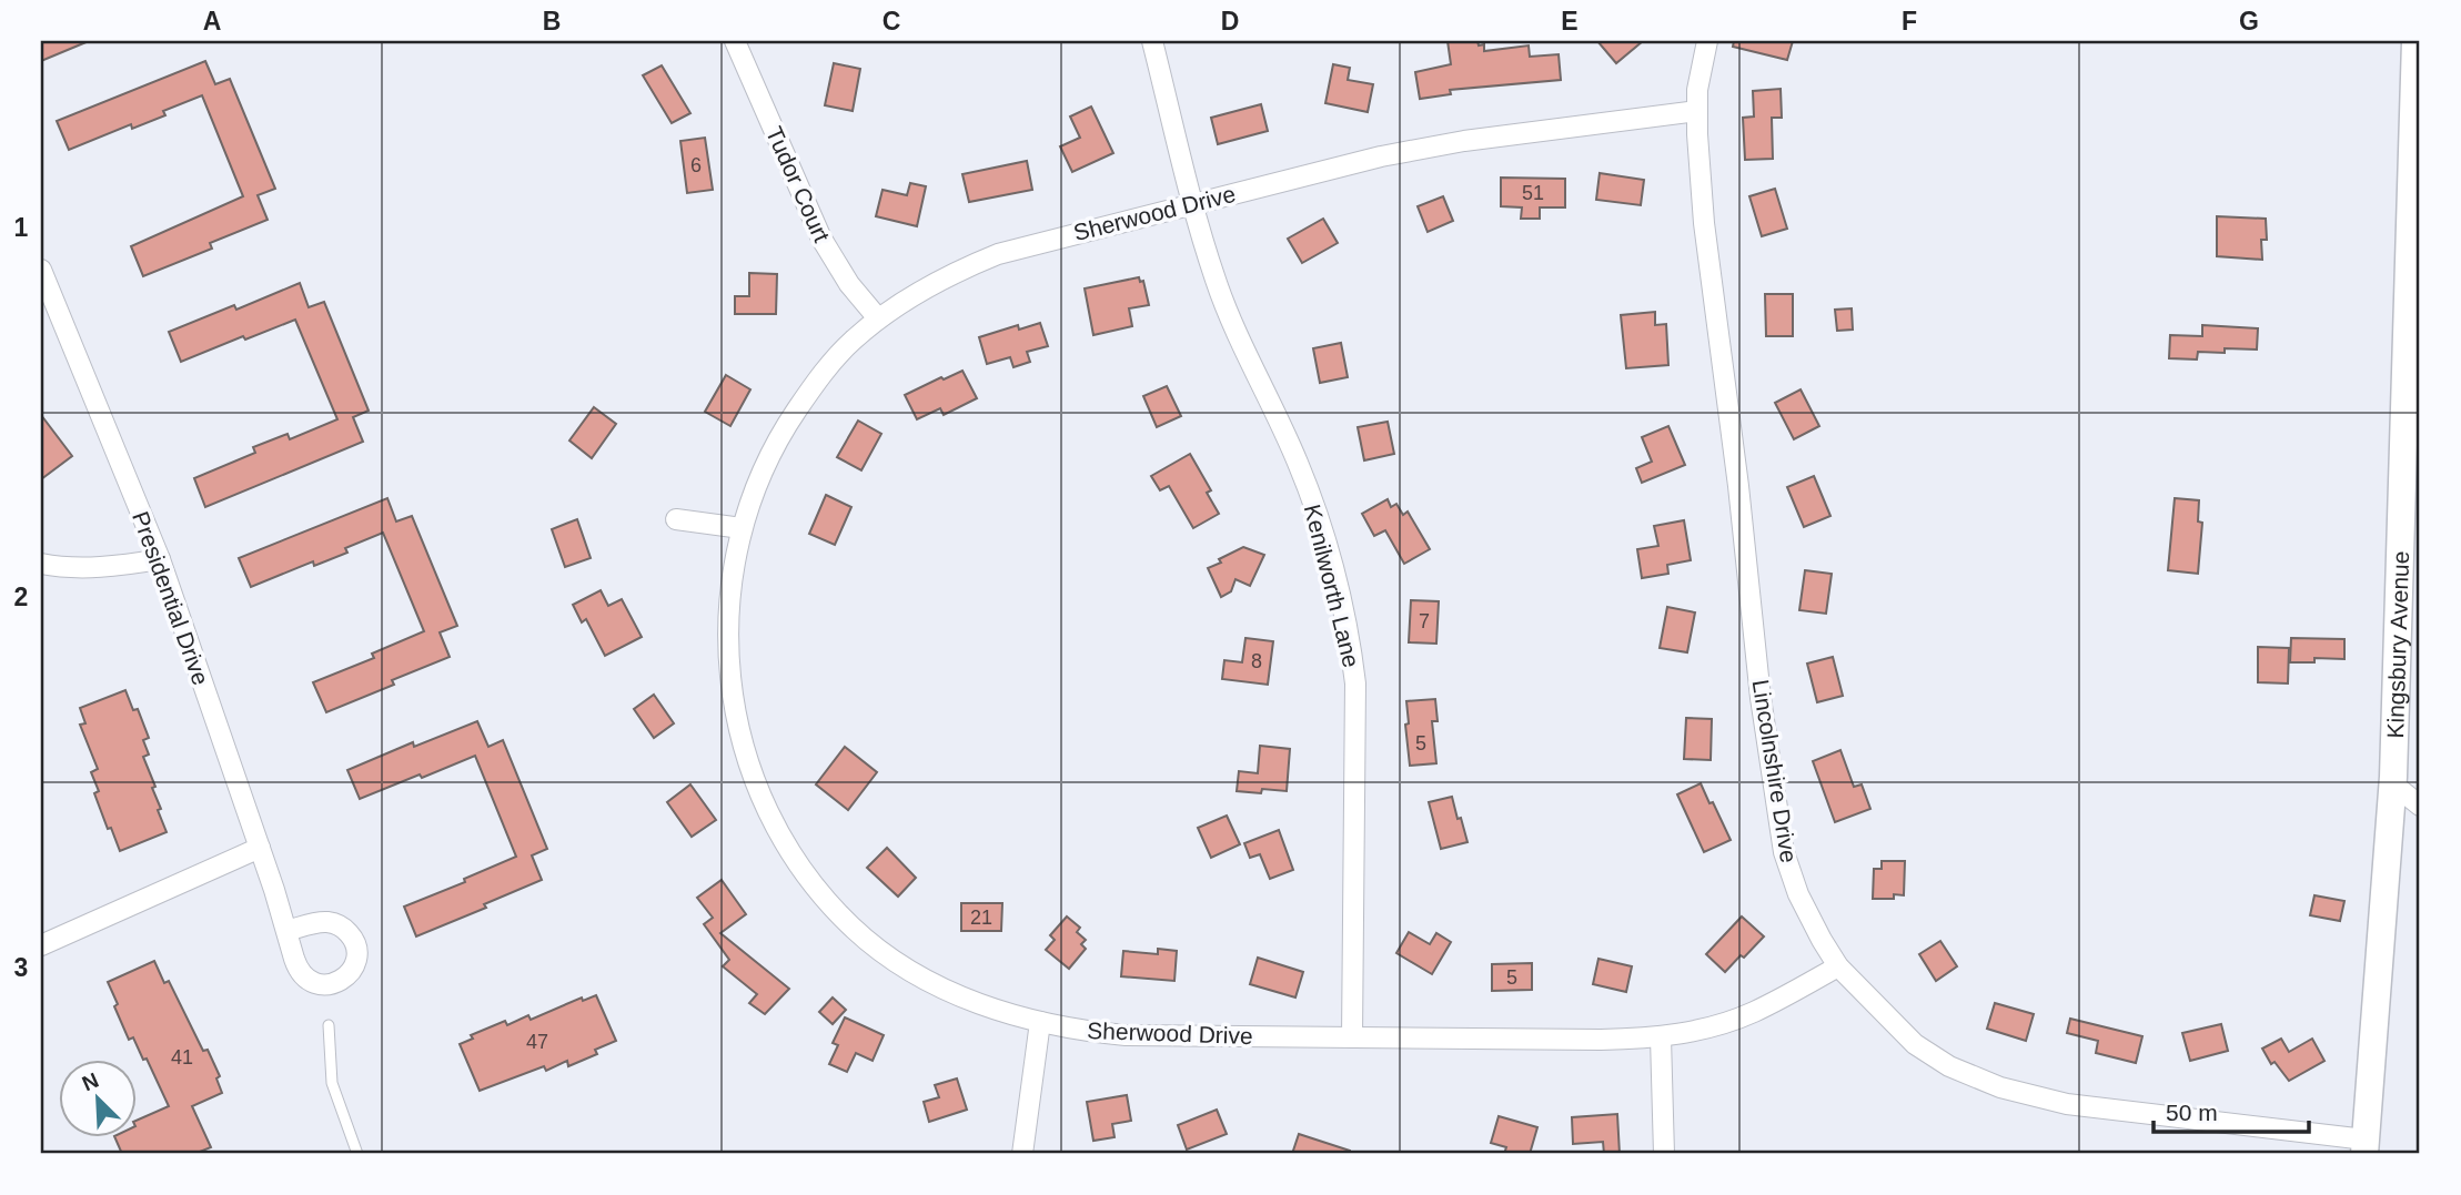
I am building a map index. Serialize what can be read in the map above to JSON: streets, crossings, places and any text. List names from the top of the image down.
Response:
{
  "streets": {
    "main road": ["Kingsbury Avenue"],
    "street": [
      "Tudor Court",
      "Sherwood Drive",
      "Kenilworth Lane",
      "Presidential Drive",
      "Lincolnshire Drive"
    ]
  },
  "crossings": [
    ["Tudor Court", "Sherwood Drive"],
    ["Sherwood Drive", "Kenilworth Lane"],
    ["Sherwood Drive", "Lincolnshire Drive"],
    ["Kingsbury Avenue", "Lincolnshire Drive"]
  ],
  "house_numbers": [
    "6",
    "51",
    "7",
    "8",
    "5",
    "21",
    "5",
    "47",
    "41"
  ],
  "scale_bar": "50 m",
  "north": "top left",
  "grid": {
    "columns": [
      "A",
      "B",
      "C",
      "D",
      "E",
      "F",
      "G"
    ],
    "rows": ["1", "2", "3"]
  }
}
